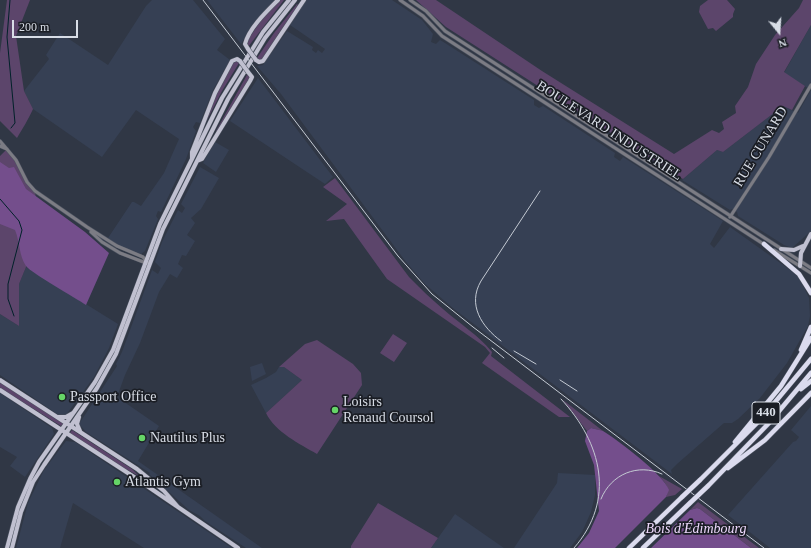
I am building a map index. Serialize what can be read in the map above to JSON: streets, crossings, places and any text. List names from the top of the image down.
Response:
{
  "streets": {
    "highway": ["440"],
    "street": ["BOULEVARD INDUSTRIEL", "RUE CUNARD"]
  },
  "crossings": [
    ["BOULEVARD INDUSTRIEL", "RUE CUNARD"]
  ],
  "parks": ["Bois d'Édimbourg"],
  "places": [
    "Passport Office",
    "Loisirs Renaud Coursol",
    "Nautilus Plus",
    "Atlantis Gym"
  ],
  "scale_bar": "200 m",
  "north": "bottom"
}
